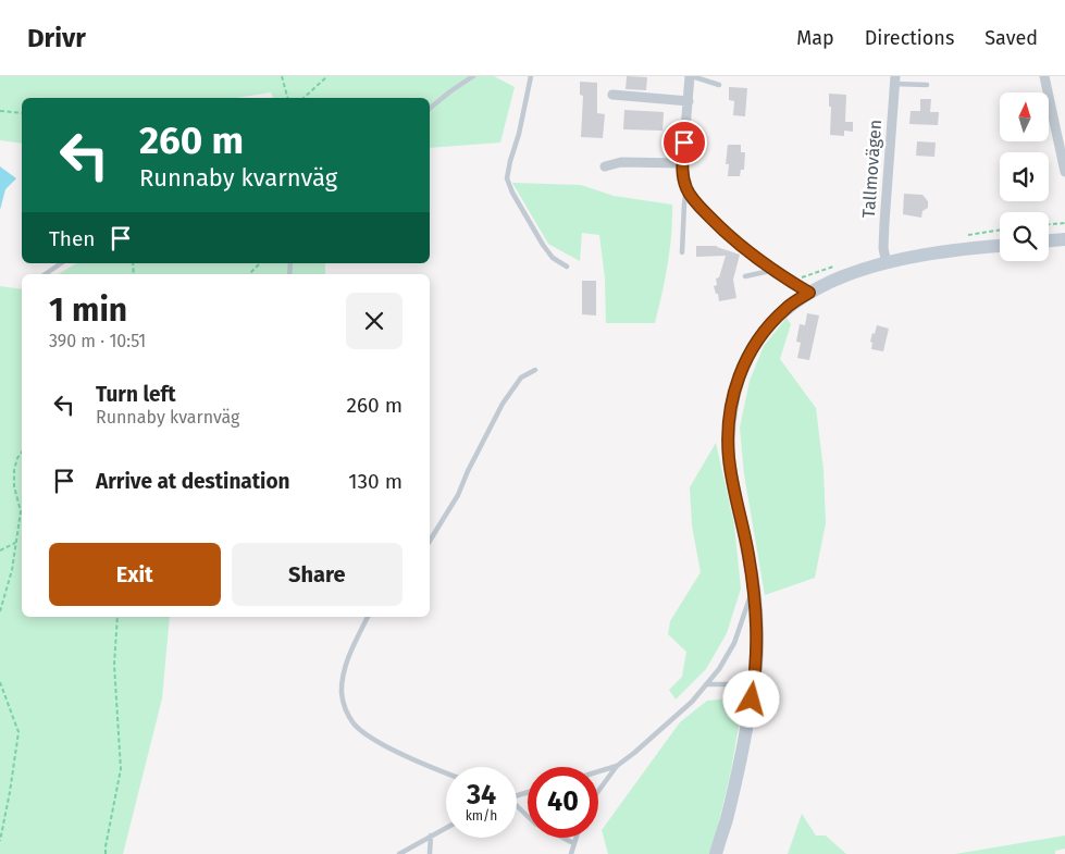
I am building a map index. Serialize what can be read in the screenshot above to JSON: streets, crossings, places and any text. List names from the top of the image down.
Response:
{
  "streets": {
    "street": ["Tallmovägen"]
  },
  "north": "top",
  "page": {
    "header": "Drivr",
    "nav": ["Map", "Directions", "Saved"],
    "turn": ["260 m", "Runnaby kvarnväg"],
    "then": "Then",
    "heading": ["1 min", "390 m · 10:51"],
    "list": [
      {
        "name": "Turn left",
        "note": "Runnaby kvarnväg",
        "value": "260 m"
      },
      {
        "name": "Arrive at destination",
        "value": "130 m"
      }
    ],
    "buttons": ["Exit", "Share"],
    "speed": "34 km/h",
    "limit": "40"
  }
}
